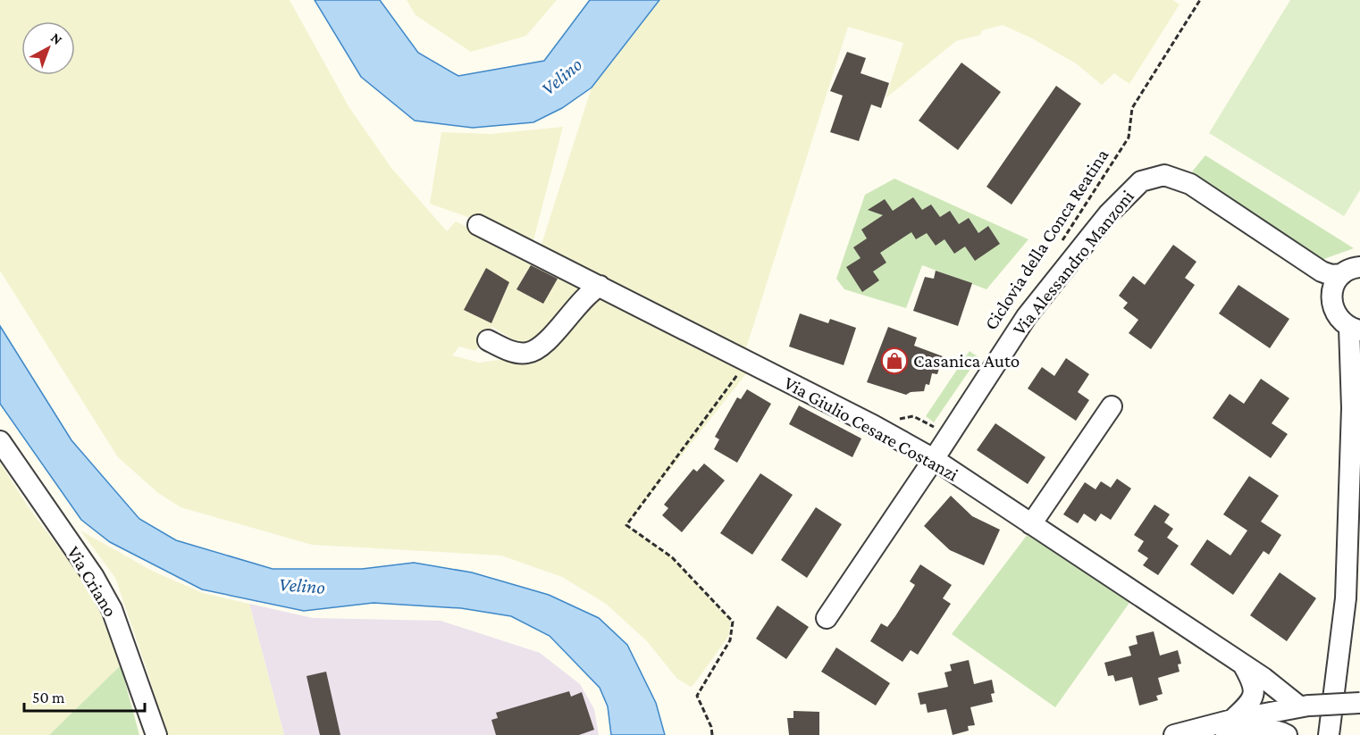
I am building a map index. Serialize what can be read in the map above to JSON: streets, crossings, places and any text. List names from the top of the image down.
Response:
{
  "streets": {
    "street": ["Via Alessandro Manzoni", "Via Giulio Cesare Costanzi", "Via Criano"],
    "path": ["Ciclovia della Conca Reatina"]
  },
  "crossings": [
    ["Via Alessandro Manzoni", "Via Giulio Cesare Costanzi"]
  ],
  "water": ["Velino"],
  "places": {
    "shop": ["Casanica Auto"]
  },
  "scale_bar": "50 m",
  "north": "top right"
}
